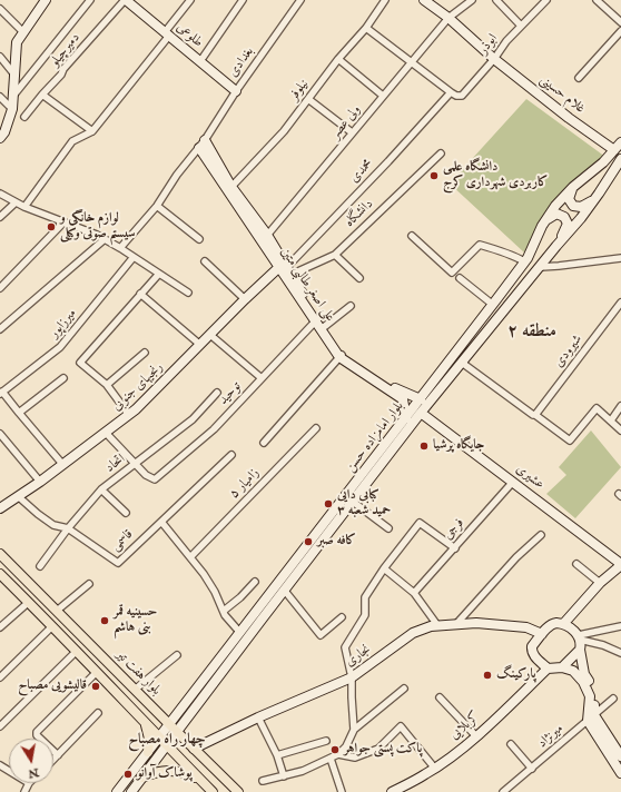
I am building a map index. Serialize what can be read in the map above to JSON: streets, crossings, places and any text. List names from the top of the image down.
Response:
{
  "streets": {
    "main road": ["بلوار هفت تیر"],
    "street": [
      "طلوعی",
      "ابوذر",
      "دمیرچیلو",
      "بغدادی",
      "نیلوفر",
      "غلام حسینی",
      "ولی عصر",
      "محمدی",
      "دانشگاه",
      "علی اصغر طالبی متین",
      "میرزاپور",
      "شیرودی",
      "رنجیهای جنوبی",
      "توحید",
      "بلوار امامزاده حسن",
      "اتحاد",
      "عشیری",
      "زامیار ۵",
      "فرجی",
      "قاسمی",
      "نجاری",
      "کربلایی",
      "میرنژاد"
    ]
  },
  "crossings": [
    ["طلوعی", "دمیرچیلو"],
    ["طلوعی", "بغدادی"],
    ["ابوذر", "غلام حسینی"],
    ["ابوذر", "محمدی"],
    ["بغدادی", "علی اصغر طالبی متین"],
    ["نیلوفر", "علی اصغر طالبی متین"],
    ["غلام حسینی", "ولی عصر"],
    ["غلام حسینی", "بلوار امامزاده حسن"],
    ["ولی عصر", "علی اصغر طالبی متین"],
    ["محمدی", "دانشگاه"],
    ["محمدی", "علی اصغر طالبی متین"],
    ["محمدی", "رنجیهای جنوبی"],
    ["دانشگاه", "علی اصغر طالبی متین"],
    ["دانشگاه", "رنجیهای جنوبی"],
    ["علی اصغر طالبی متین", "رنجیهای جنوبی"],
    ["علی اصغر طالبی متین", "توحید"],
    ["علی اصغر طالبی متین", "بلوار امامزاده حسن"],
    ["رنجیهای جنوبی", "قاسمی"],
    ["توحید", "اتحاد"],
    ["بلوار امامزاده حسن", "عشیری"],
    ["بلوار امامزاده حسن", "بلوار هفت تیر"],
    ["اتحاد", "قاسمی"],
    ["عشیری", "فرجی"],
    ["نجاری", "بلوار هفت تیر"],
    ["نجاری", "کربلایی"]
  ],
  "districts": ["منطقه ۲", "چهار راه مصباح"],
  "places": [
    "دانشگاه علمی کاربردی شهرداری کرج",
    "لوازم خانگی و سیستم صوتی وکیلی",
    "جایگاه پرشیا",
    "کبابی دایی حمید شعبه ۳",
    "کافه صبر",
    "حسینیه قمر بنی هاشم",
    "پارکینگ",
    "قالیشویی مصباح",
    "پاکت پستی جواهر",
    "پوشاک آوانو"
  ],
  "north": "bottom"
}
